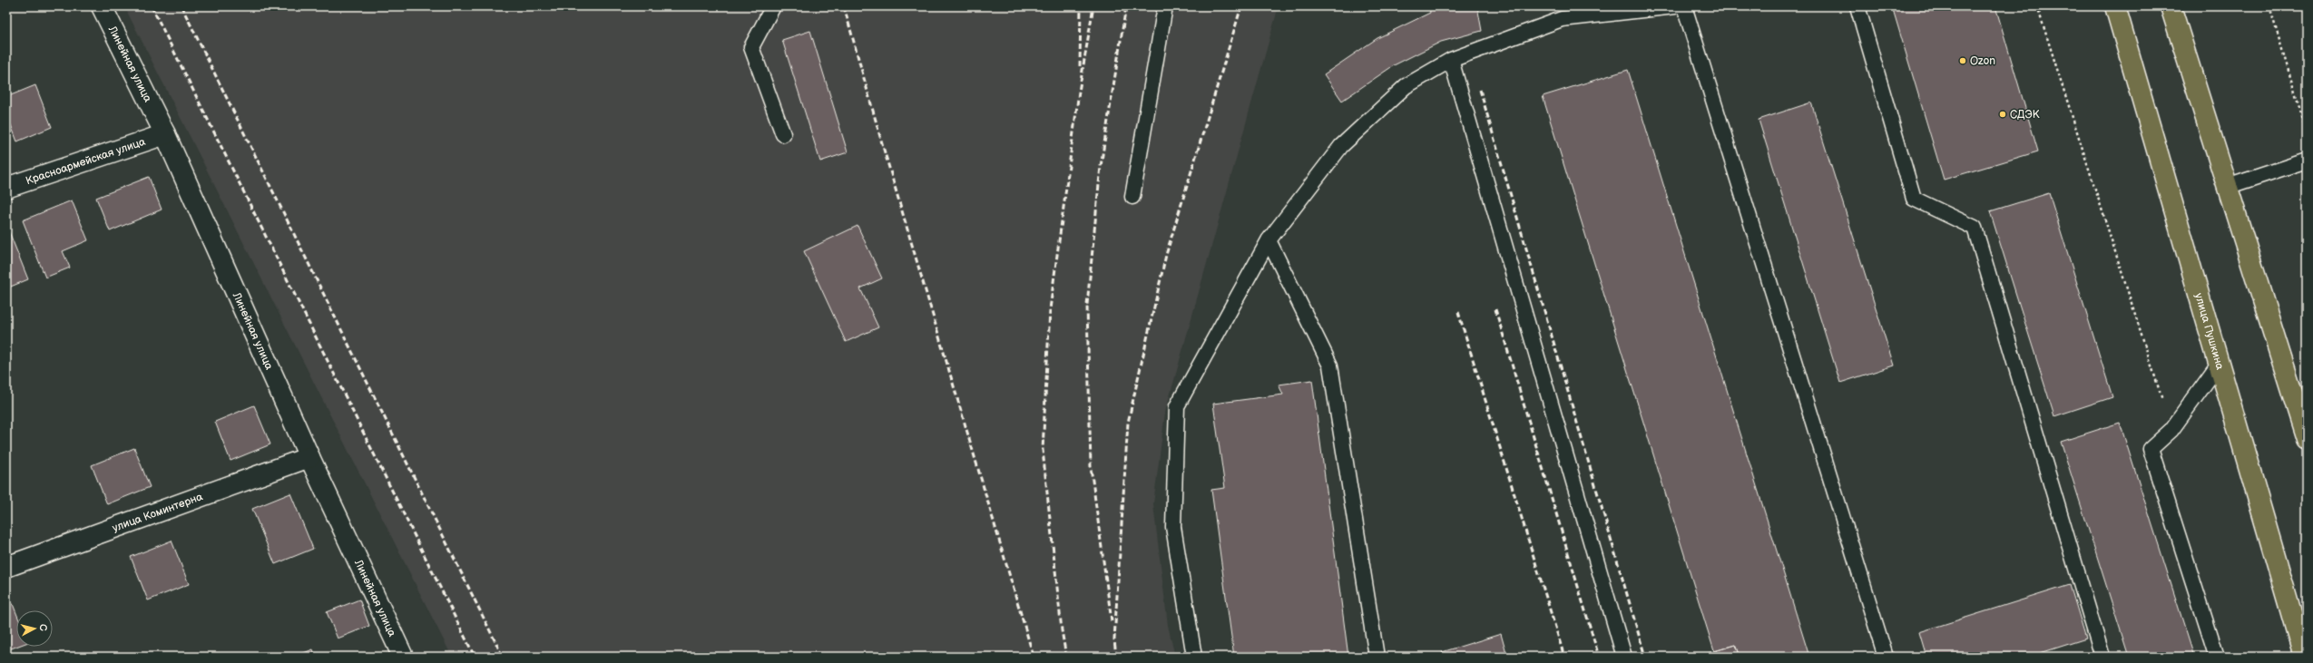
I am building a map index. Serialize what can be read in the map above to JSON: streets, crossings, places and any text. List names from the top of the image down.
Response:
{
  "streets": {
    "main road": ["улица Пушкина"],
    "street": ["Линейная улица", "Красноармейская улица", "улица Коминтерна"]
  },
  "crossings": [
    ["Линейная улица", "Красноармейская улица"],
    ["Линейная улица", "улица Коминтерна"]
  ],
  "places": ["Ozon", "СДЭК"],
  "north": "right"
}
